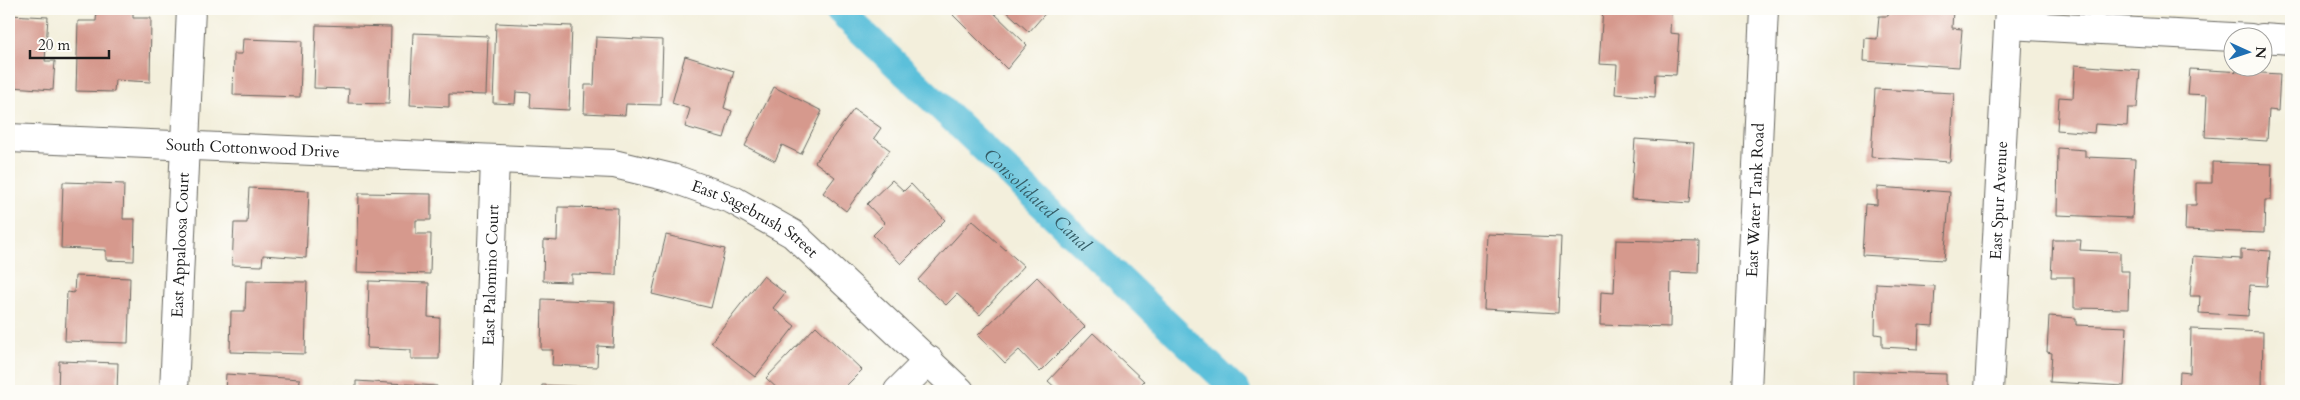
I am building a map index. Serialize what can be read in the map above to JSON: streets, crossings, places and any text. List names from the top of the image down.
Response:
{
  "streets": {
    "street": [
      "South Cottonwood Drive",
      "East Water Tank Road",
      "East Spur Avenue",
      "East Sagebrush Street",
      "East Appaloosa Court",
      "East Palomino Court"
    ]
  },
  "crossings": [
    ["South Cottonwood Drive", "East Sagebrush Street"],
    ["South Cottonwood Drive", "East Appaloosa Court"],
    ["South Cottonwood Drive", "East Palomino Court"],
    ["East Sagebrush Street", "East Palomino Court"]
  ],
  "water": ["Consolidated Canal"],
  "scale_bar": "20 m",
  "north": "right"
}
